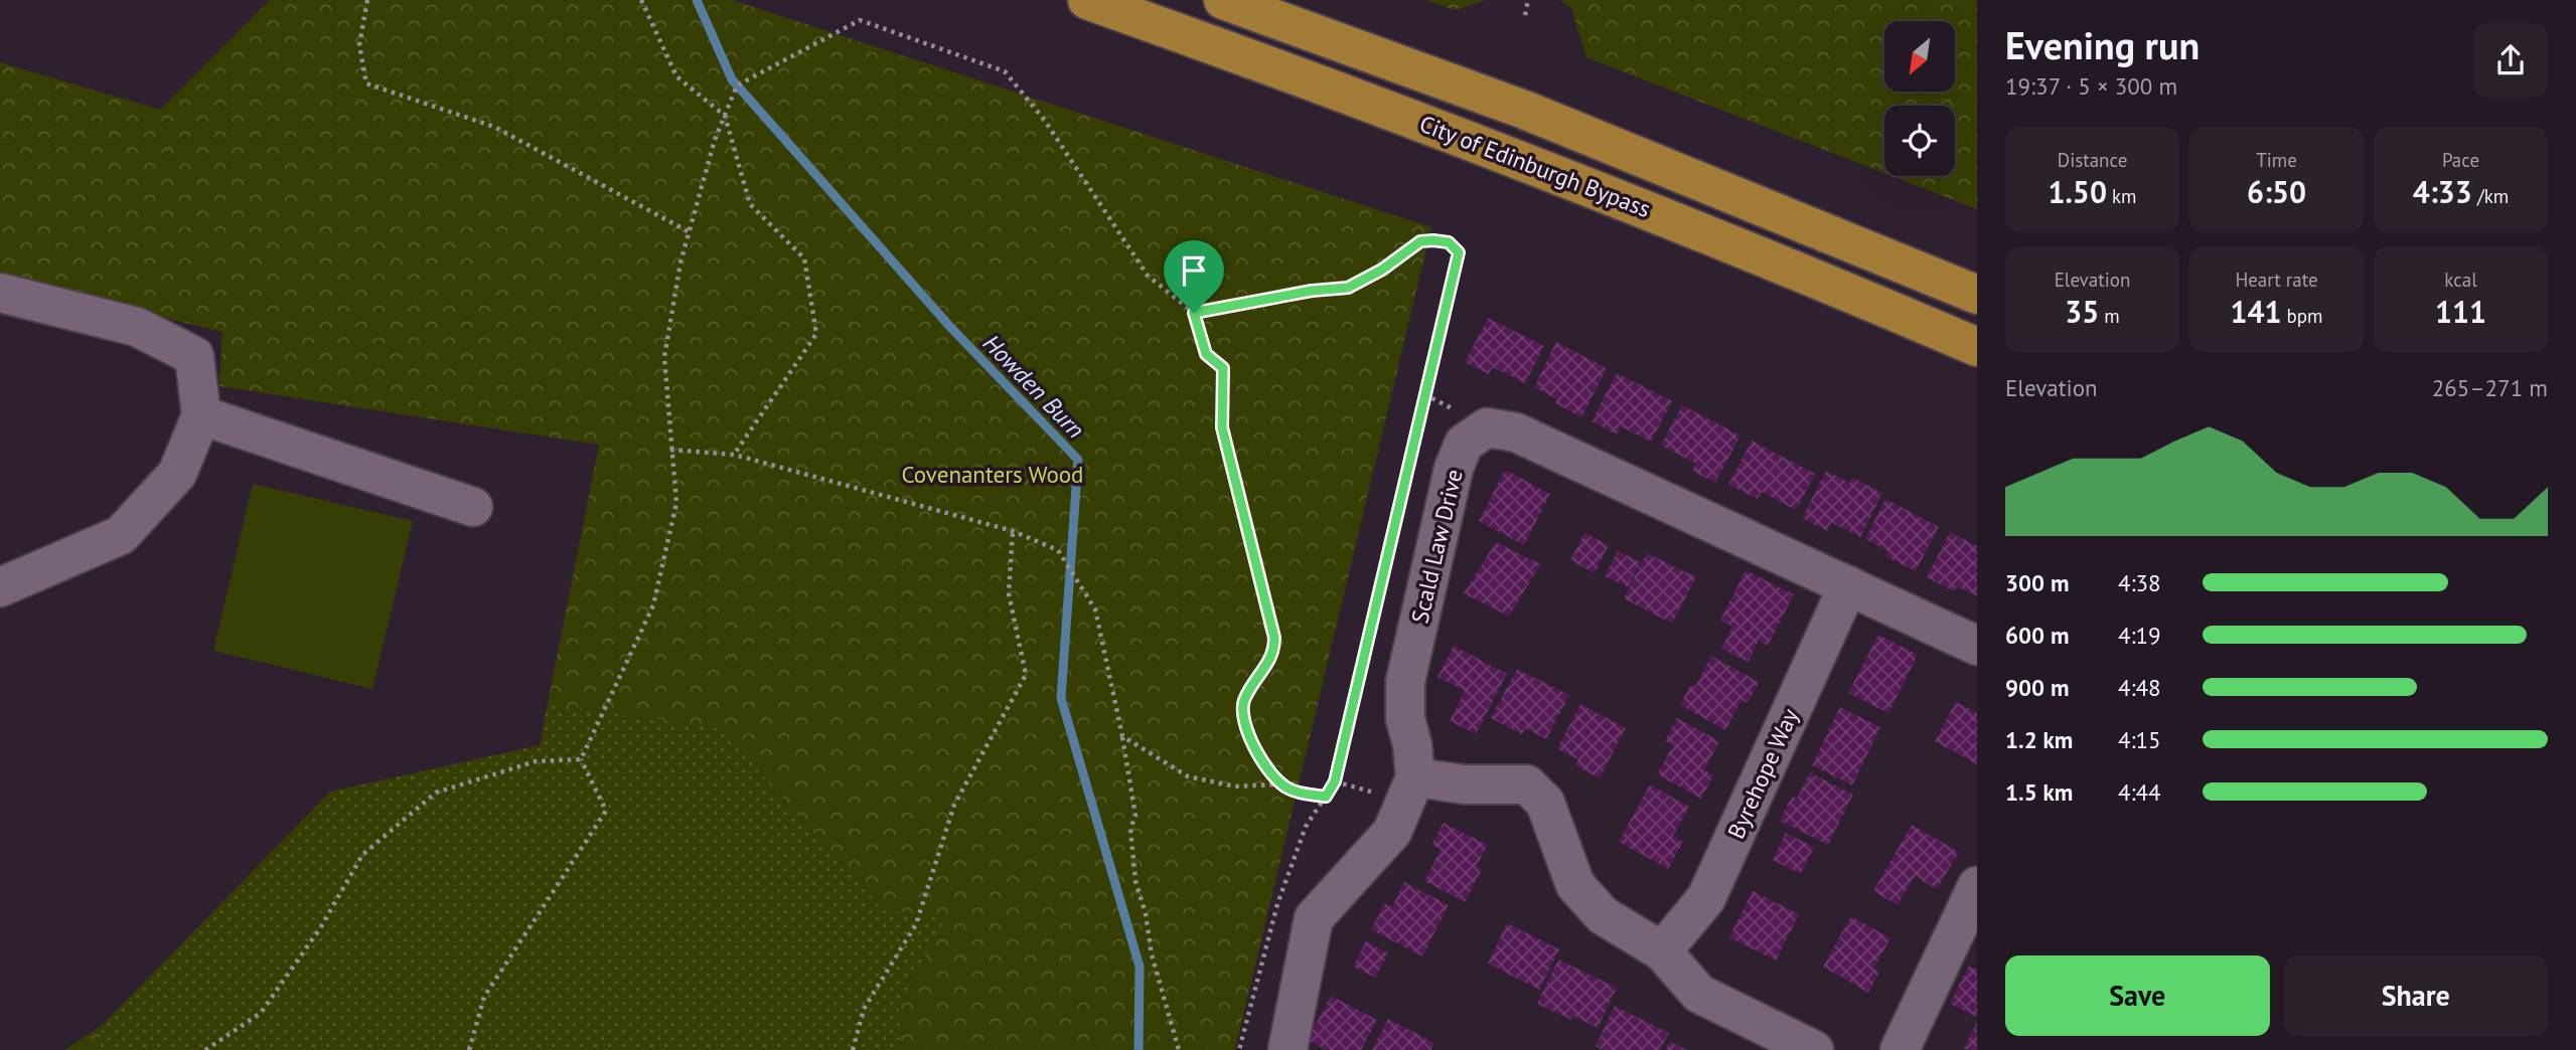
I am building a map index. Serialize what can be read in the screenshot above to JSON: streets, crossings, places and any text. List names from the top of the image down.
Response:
{
  "streets": {
    "highway": ["City of Edinburgh Bypass"],
    "street": ["Scald Law Drive", "Byrehope Way"]
  },
  "crossings": [
    ["Scald Law Drive", "Byrehope Way"]
  ],
  "water": ["Howden Burn"],
  "parks": ["Covenanters Wood"],
  "north": "bottom left",
  "page": {
    "heading": ["Evening run", "19:37 · 5 × 300 m"],
    "stats": [
      ["Distance", "1.50 km"],
      ["Time", "6:50"],
      ["Pace", "4:33 /km"],
      ["Elevation", "35 m"],
      ["Heart rate", "141 bpm"],
      ["kcal", "111"]
    ],
    "chart": ["Elevation", "265–271 m"],
    "list": [
      {
        "name": "300 m",
        "note": "4:38"
      },
      {
        "name": "600 m",
        "note": "4:19"
      },
      {
        "name": "900 m",
        "note": "4:48"
      },
      {
        "name": "1.2 km",
        "note": "4:15"
      },
      {
        "name": "1.5 km",
        "note": "4:44"
      }
    ],
    "buttons": ["Save", "Share"]
  }
}
